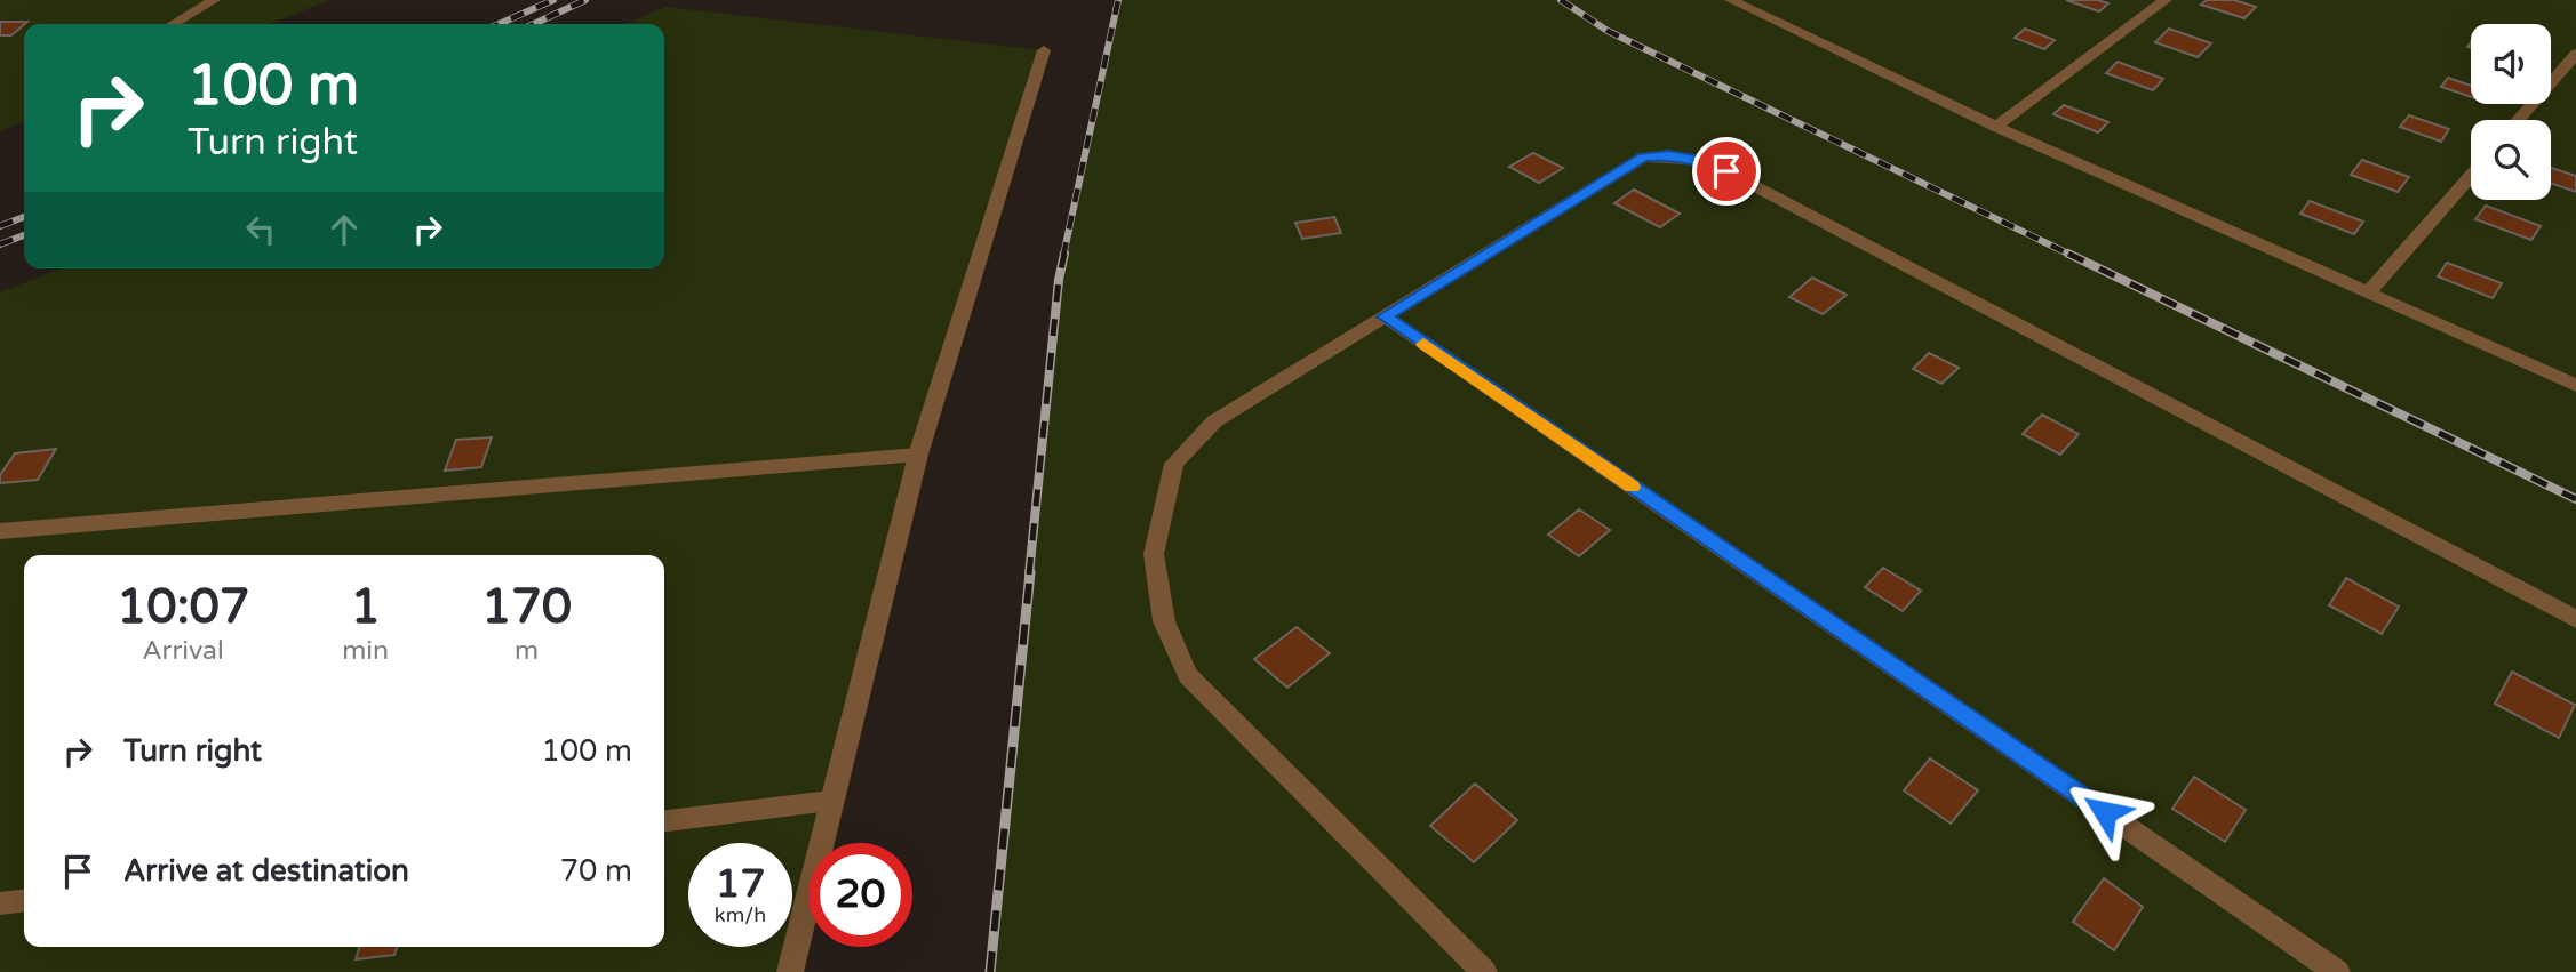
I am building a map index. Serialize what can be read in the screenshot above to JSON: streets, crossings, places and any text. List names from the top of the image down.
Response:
{
  "page": {
    "turn": ["100 m", "Turn right"],
    "eta": [
      "10:07",
      "Arrival",
      "1",
      "min",
      "170",
      "m"
    ],
    "list": [
      {
        "name": "Turn right",
        "value": "100 m"
      },
      {
        "name": "Arrive at destination",
        "value": "70 m"
      }
    ],
    "speed": "17 km/h",
    "limit": "20"
  }
}
